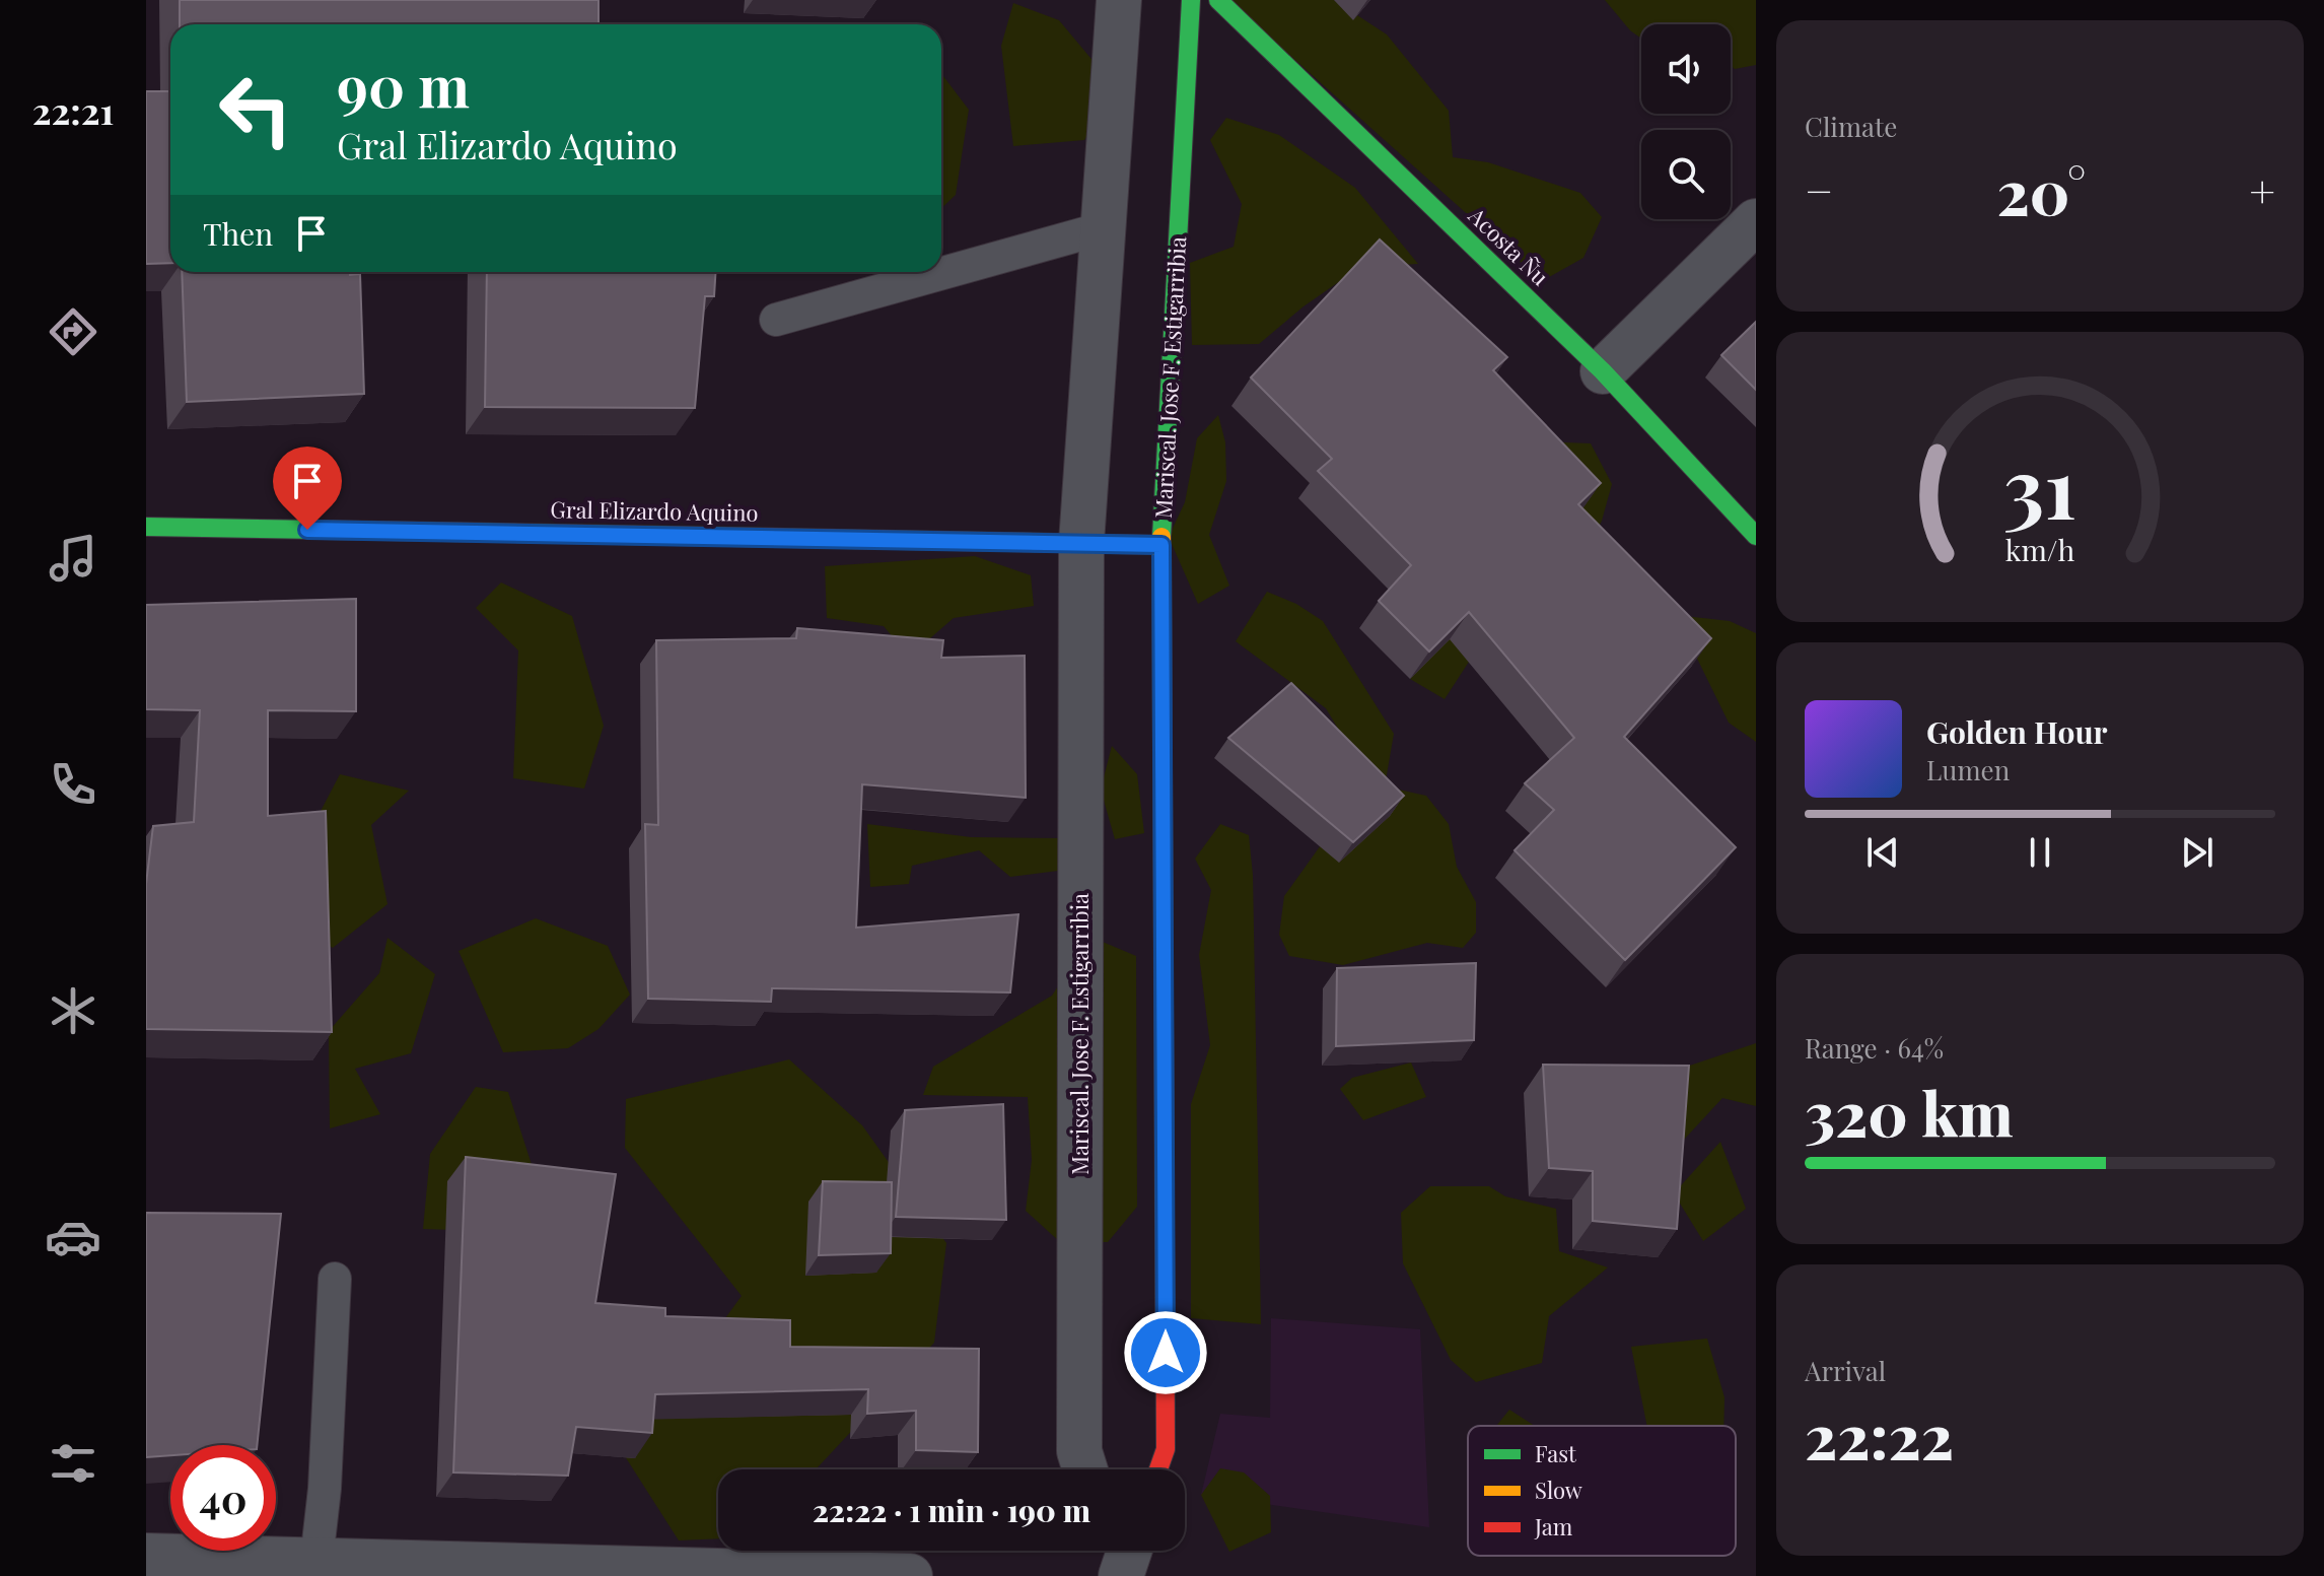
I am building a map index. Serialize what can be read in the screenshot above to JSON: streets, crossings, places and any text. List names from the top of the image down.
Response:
{
  "streets": {
    "street": ["Acosta Ñu", "Mariscal. Jose F. Estigarribia", "Gral Elizardo Aquino"]
  },
  "crossings": [
    ["Mariscal. Jose F. Estigarribia", "Gral Elizardo Aquino"]
  ],
  "legend": ["Fast", "Slow", "Jam"],
  "page": {
    "tabs": "22:21",
    "tile": [
      "Climate",
      ["Range · 64%", "320 km"],
      ["Arrival", "22:22"]
    ],
    "turn": ["90 m", "Gral Elizardo Aquino"],
    "heat": ["−", "20°", "+"],
    "then": "Then",
    "song": ["Golden Hour", "Lumen"],
    "limit": "40",
    "trip": "22:22 · 1 min · 190 m",
    "gauge": ["31", "km/h"]
  }
}
